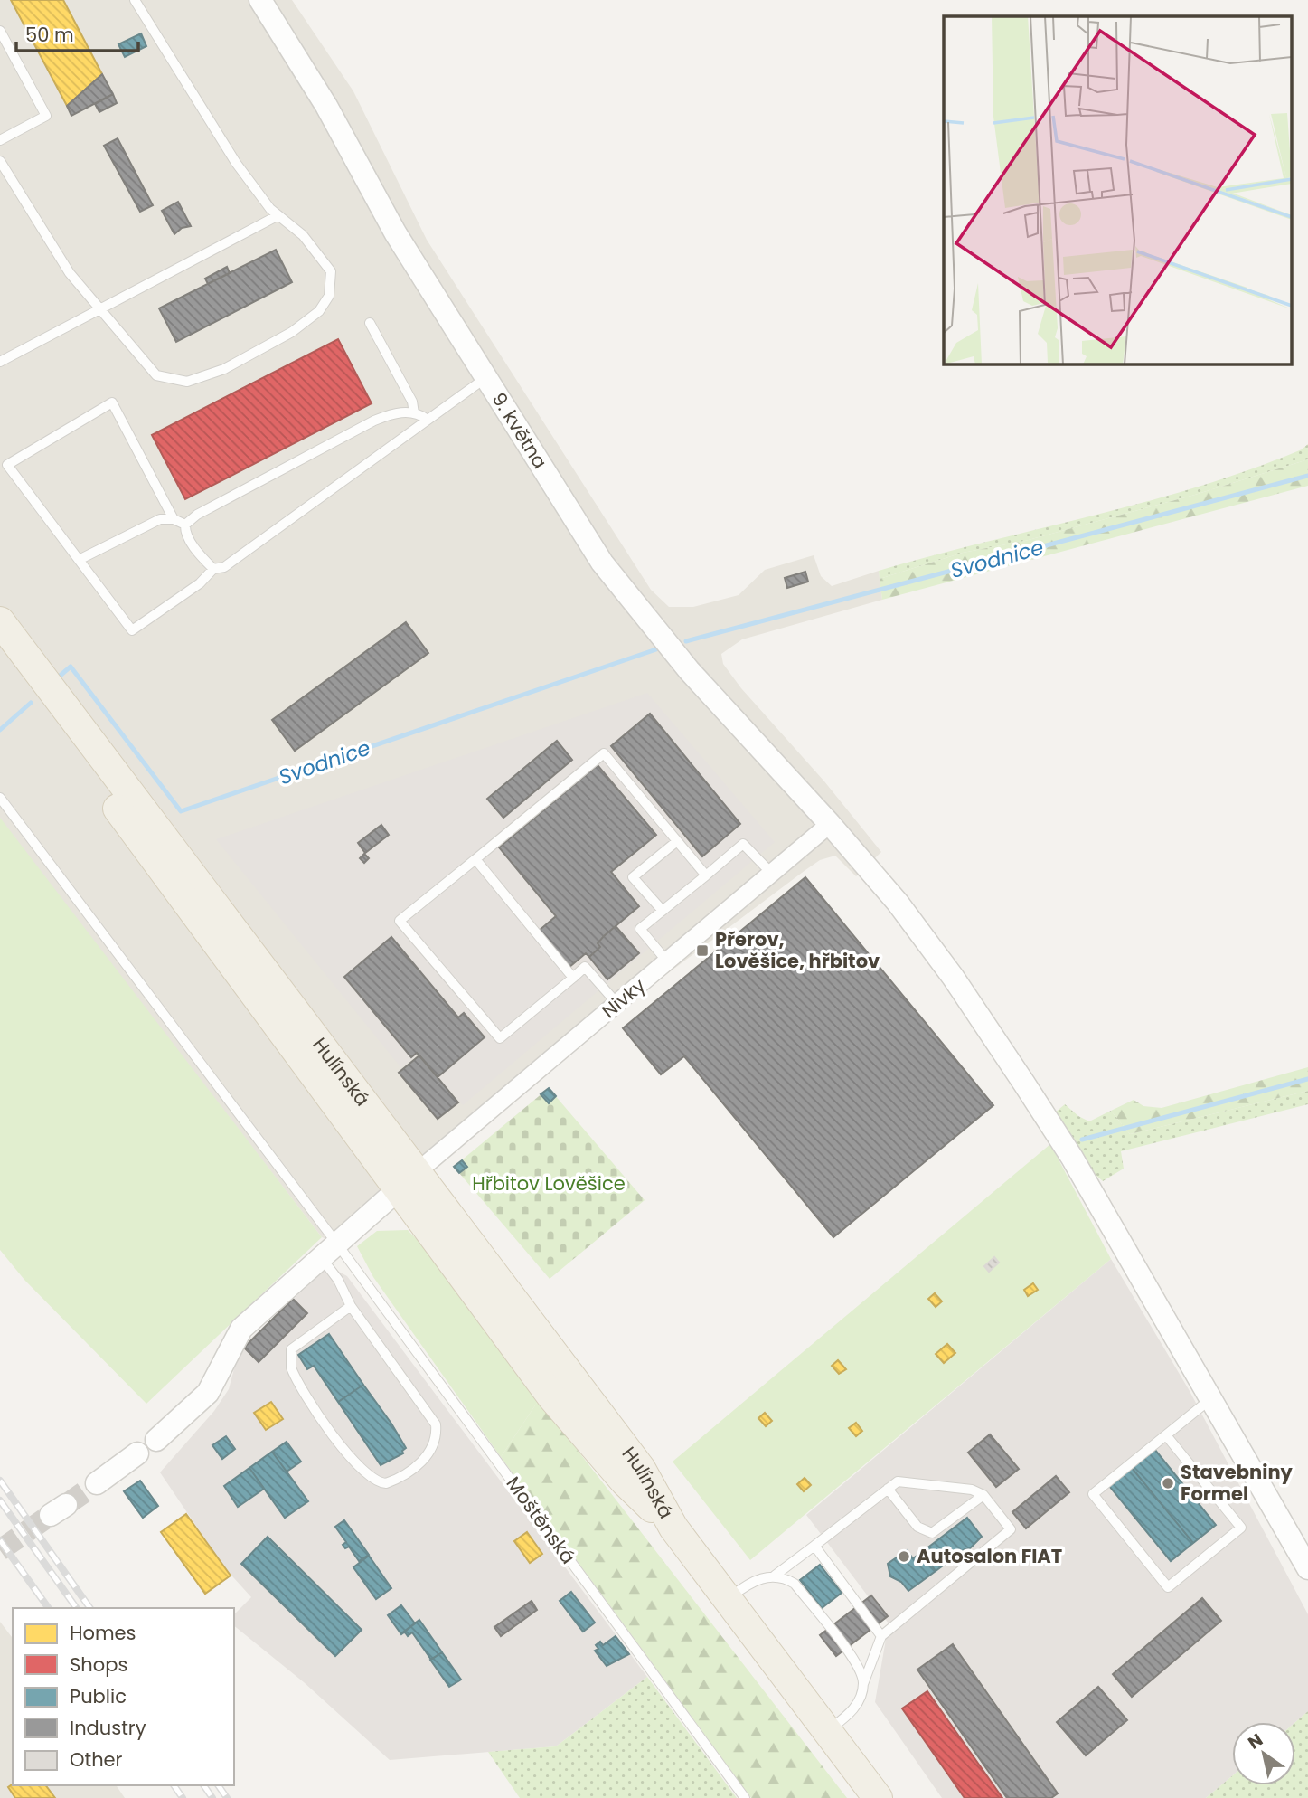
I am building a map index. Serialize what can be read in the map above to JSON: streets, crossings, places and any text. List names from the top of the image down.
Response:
{
  "streets": {
    "main road": ["Hulínská"],
    "street": ["9. května", "Nivky"],
    "lane": ["Moštěnská"]
  },
  "crossings": [
    ["9. května", "Nivky"],
    ["Nivky", "Hulínská"]
  ],
  "water": ["Svodnice"],
  "parks": ["Hřbitov Lověšice"],
  "places": {
    "transit": ["Přerov, Lověšice, hřbitov"],
    "other": ["Stavebniny Formel", "Autosalon FIAT"]
  },
  "legend": [
    "Homes",
    "Shops",
    "Public",
    "Industry",
    "Other"
  ],
  "scale_bar": "50 m",
  "north": "top left"
}
